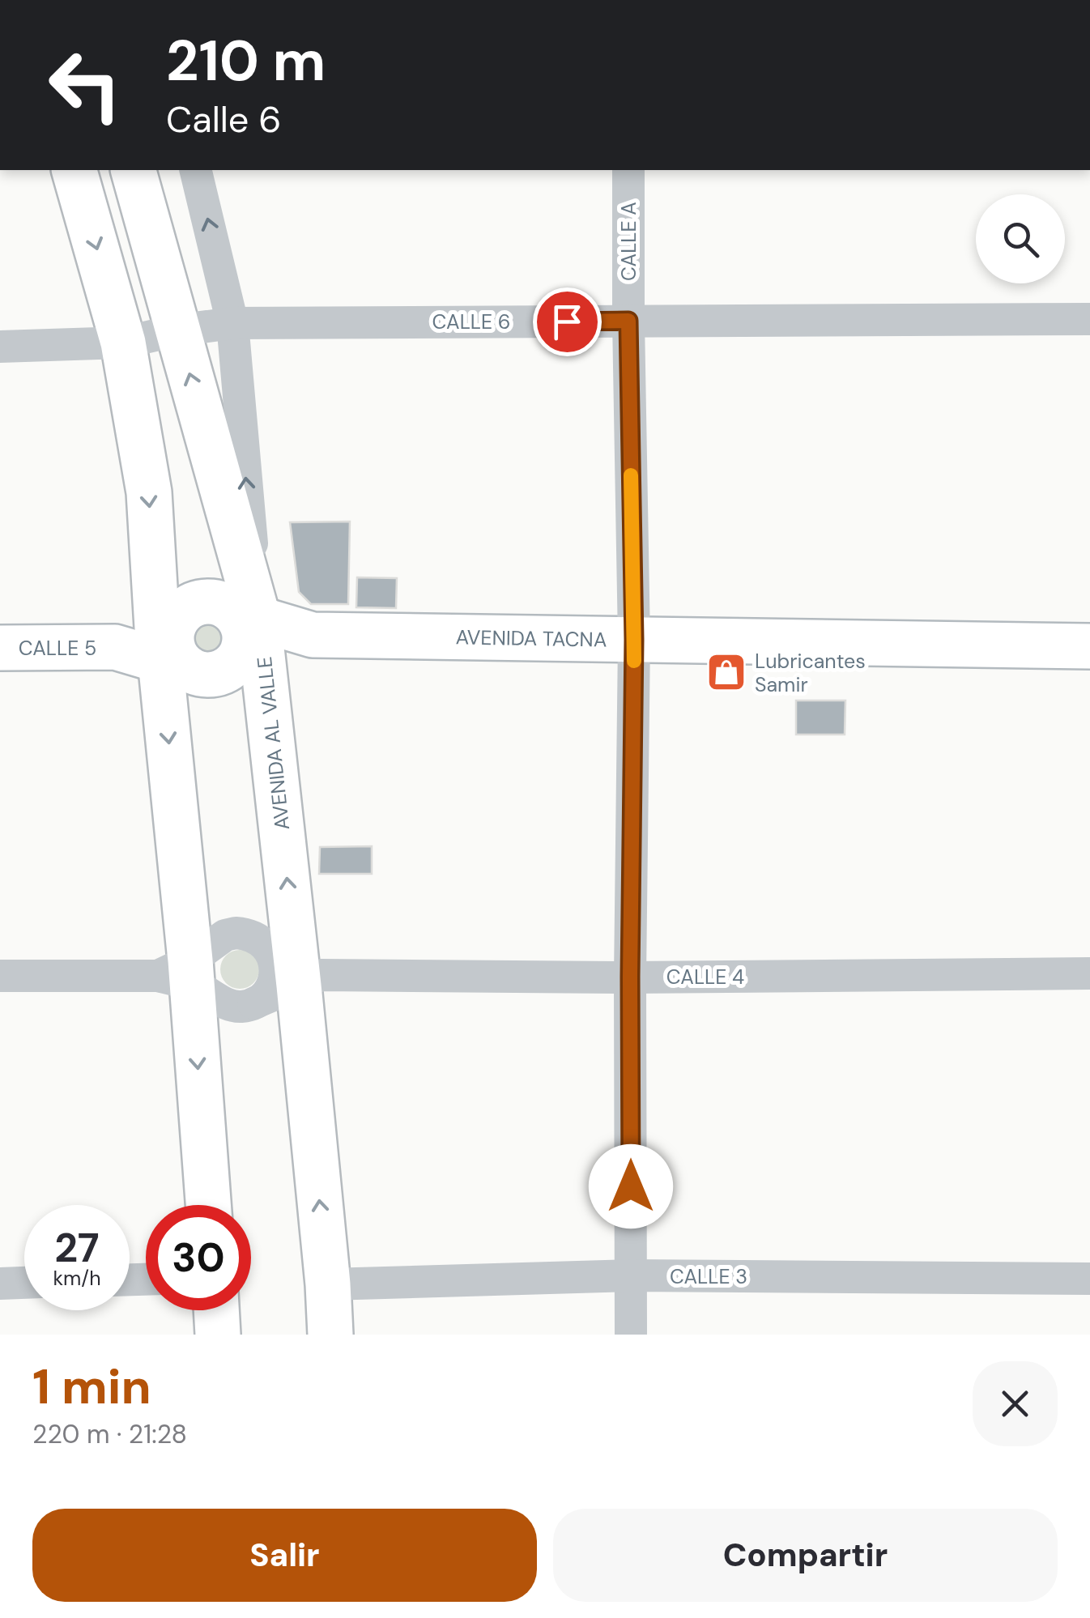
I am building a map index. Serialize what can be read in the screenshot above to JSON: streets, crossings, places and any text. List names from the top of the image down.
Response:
{
  "streets": {
    "main road": ["AVENIDA TACNA", "CALLE 5", "AVENIDA AL VALLE"],
    "street": [
      "CALLE A",
      "CALLE 6",
      "CALLE 4",
      "CALLE 3"
    ]
  },
  "crossings": [
    ["CALLE A", "CALLE 6"],
    ["CALLE A", "AVENIDA TACNA"],
    ["CALLE A", "CALLE 4"],
    ["CALLE A", "CALLE 3"],
    ["CALLE 6", "AVENIDA AL VALLE"],
    ["AVENIDA TACNA", "CALLE 5"],
    ["AVENIDA TACNA", "AVENIDA AL VALLE"],
    ["AVENIDA AL VALLE", "CALLE 4"],
    ["AVENIDA AL VALLE", "CALLE 3"]
  ],
  "places": {
    "shop": ["Lubricantes Samir"]
  },
  "page": {
    "turn": ["210 m", "Calle 6"],
    "speed": "27 km/h",
    "limit": "30",
    "heading": ["1 min", "220 m · 21:28"],
    "buttons": ["Salir", "Compartir"]
  }
}
